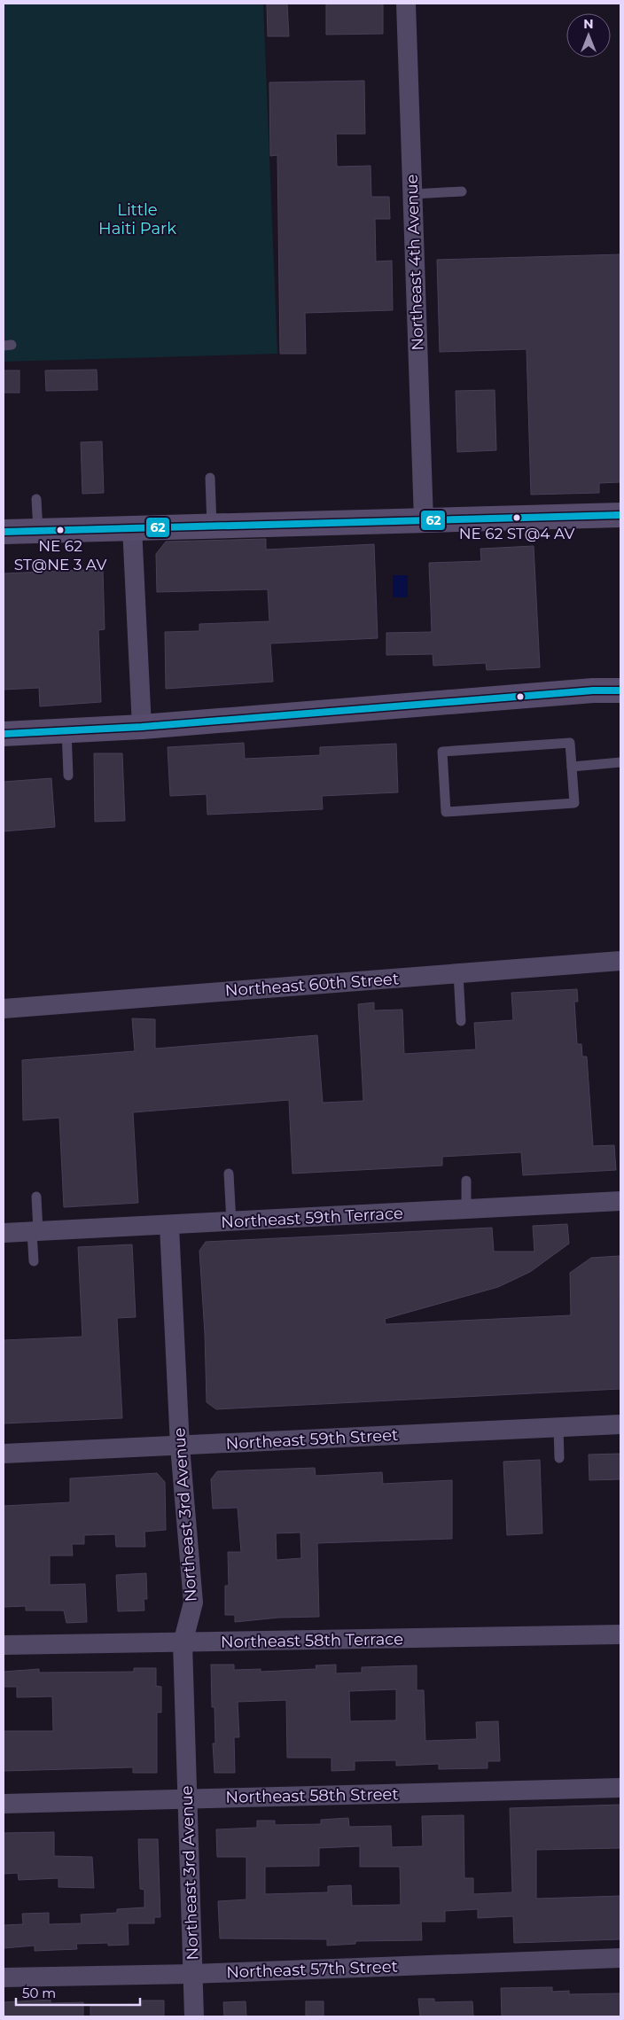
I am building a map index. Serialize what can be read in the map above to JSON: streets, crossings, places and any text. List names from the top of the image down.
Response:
{
  "streets": {
    "street": [
      "Northeast 4th Avenue",
      "Northeast 60th Street",
      "Northeast 59th Terrace",
      "Northeast 59th Street",
      "Northeast 3rd Avenue",
      "Northeast 58th Terrace",
      "Northeast 58th Street",
      "Northeast 57th Street"
    ]
  },
  "crossings": [
    ["Northeast 59th Terrace", "Northeast 3rd Avenue"],
    ["Northeast 59th Street", "Northeast 3rd Avenue"],
    ["Northeast 3rd Avenue", "Northeast 58th Terrace"],
    ["Northeast 3rd Avenue", "Northeast 58th Street"],
    ["Northeast 3rd Avenue", "Northeast 57th Street"]
  ],
  "parks": ["Little Haiti Park"],
  "places": ["NE 62 ST@4 AV", "NE 62 ST@NE 3 AV"],
  "lines": ["transit line 62"],
  "scale_bar": "50 m",
  "north": "top"
}
